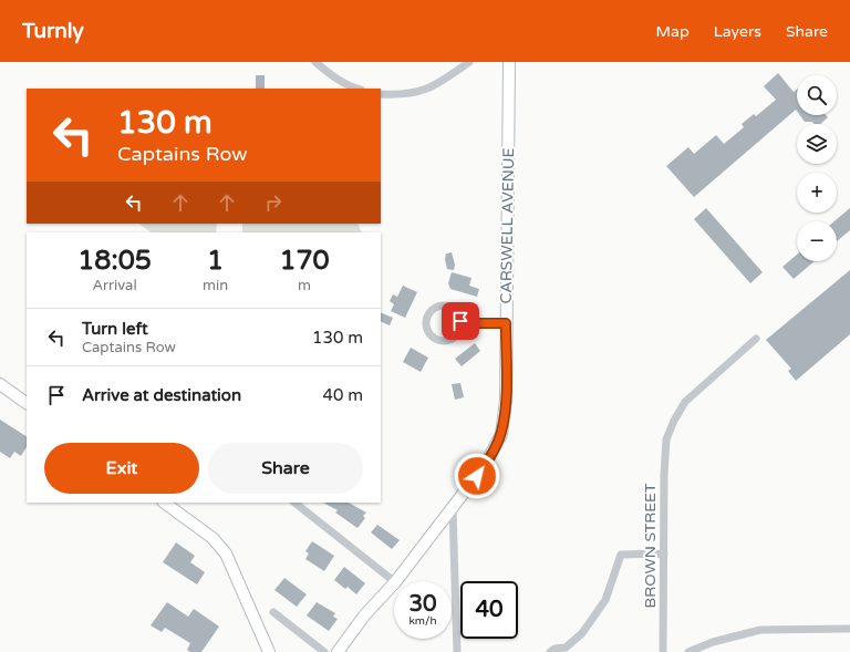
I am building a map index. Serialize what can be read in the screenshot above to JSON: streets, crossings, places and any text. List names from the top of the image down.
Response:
{
  "streets": {
    "street": ["CARSWELL AVENUE", "BROWN STREET"]
  },
  "page": {
    "header": "Turnly",
    "nav": ["Map", "Layers", "Share"],
    "map_buttons": ["+", "−"],
    "turn": ["130 m", "Captains Row"],
    "eta": [
      "18:05",
      "Arrival",
      "1",
      "min",
      "170",
      "m"
    ],
    "list": [
      {
        "name": "Turn left",
        "note": "Captains Row",
        "value": "130 m"
      },
      {
        "name": "Arrive at destination",
        "value": "40 m"
      }
    ],
    "buttons": ["Exit", "Share"],
    "speed": "30 km/h",
    "limit": "40"
  }
}
